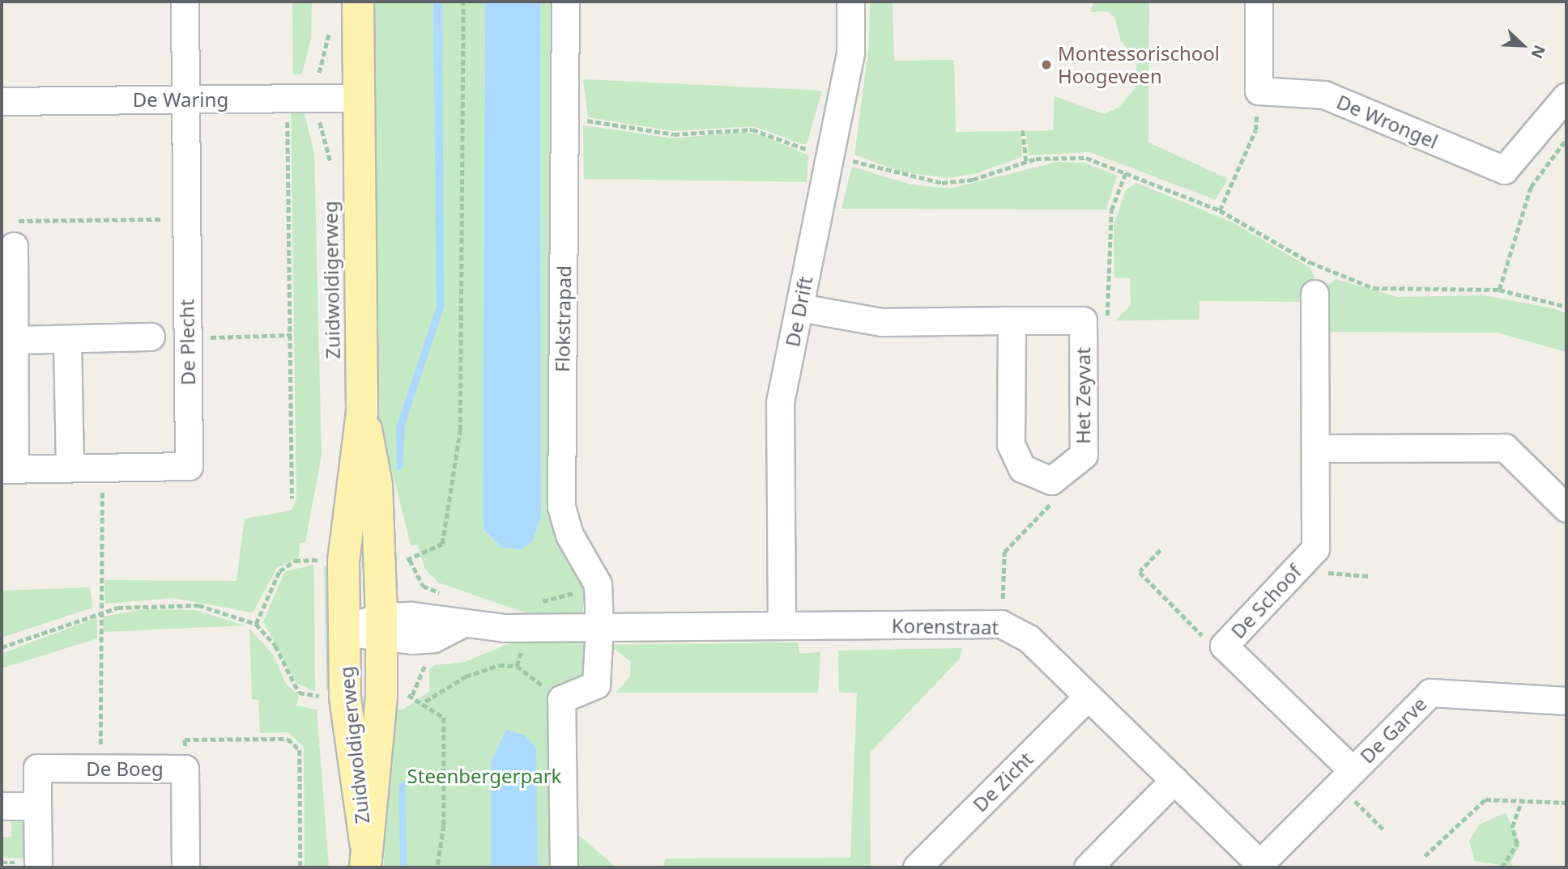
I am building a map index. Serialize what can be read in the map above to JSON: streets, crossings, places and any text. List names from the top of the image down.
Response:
{
  "streets": {
    "main road": ["Zuidwoldigerweg"],
    "street": [
      "De Waring",
      "De Wrongel",
      "De Drift",
      "Flokstrapad",
      "De Plecht",
      "Het Zeyvat",
      "De Schoof",
      "Korenstraat",
      "De Garve",
      "De Boeg",
      "De Zicht"
    ]
  },
  "crossings": [
    ["De Waring", "Zuidwoldigerweg"],
    ["De Waring", "De Plecht"],
    ["Zuidwoldigerweg", "Korenstraat"],
    ["De Drift", "Het Zeyvat"],
    ["De Drift", "Korenstraat"],
    ["Flokstrapad", "Korenstraat"],
    ["De Schoof", "De Garve"],
    ["Korenstraat", "De Garve"],
    ["Korenstraat", "De Zicht"]
  ],
  "parks": ["Steenbergerpark"],
  "places": ["Montessorischool Hoogeveen"],
  "north": "bottom right"
}
